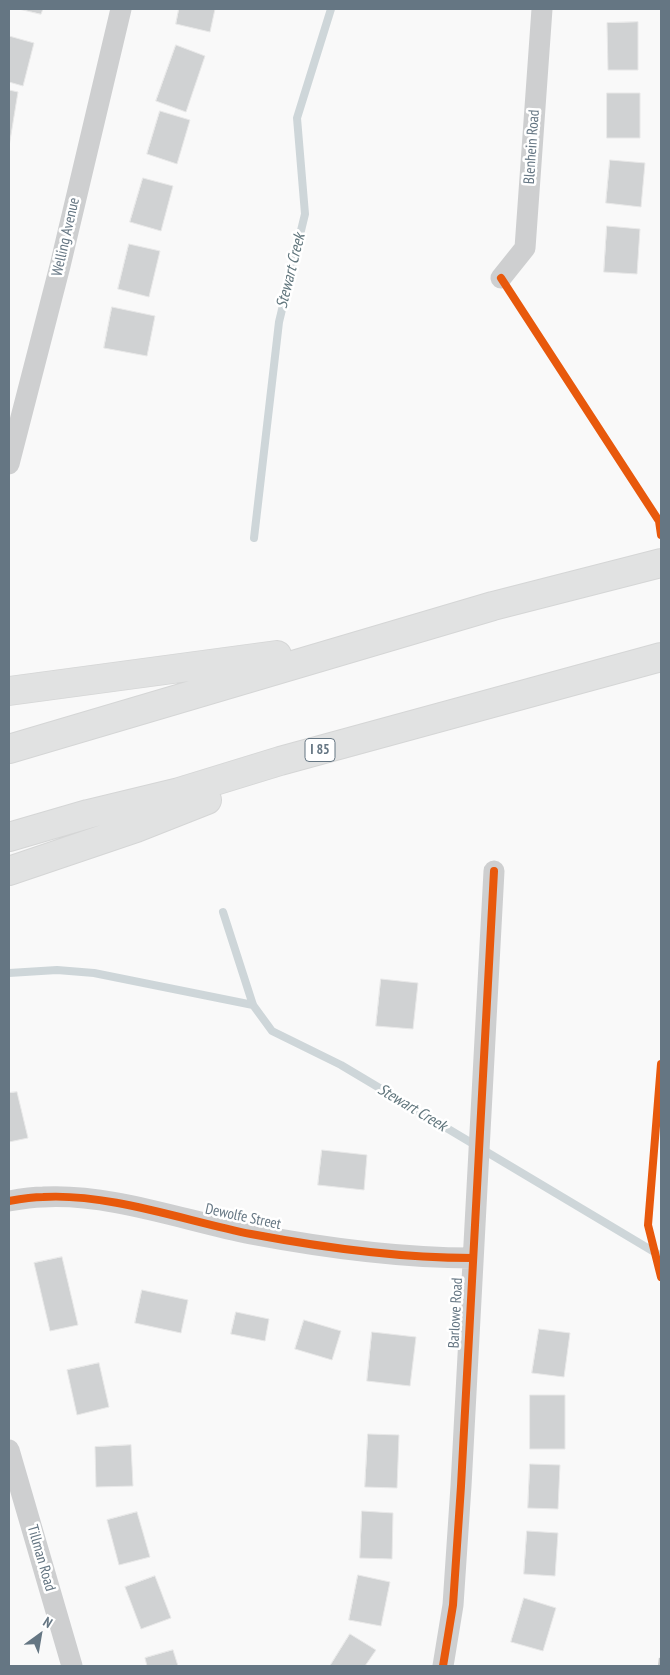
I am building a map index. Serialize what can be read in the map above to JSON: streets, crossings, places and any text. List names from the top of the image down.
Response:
{
  "streets": {
    "highway": ["I 85"],
    "street": [
      "Blenhein Road",
      "Welling Avenue",
      "Dewolfe Street",
      "Barlowe Road",
      "Tillman Road"
    ]
  },
  "crossings": [
    ["Dewolfe Street", "Barlowe Road"]
  ],
  "water": ["Stewart Creek"],
  "north": "top right"
}
